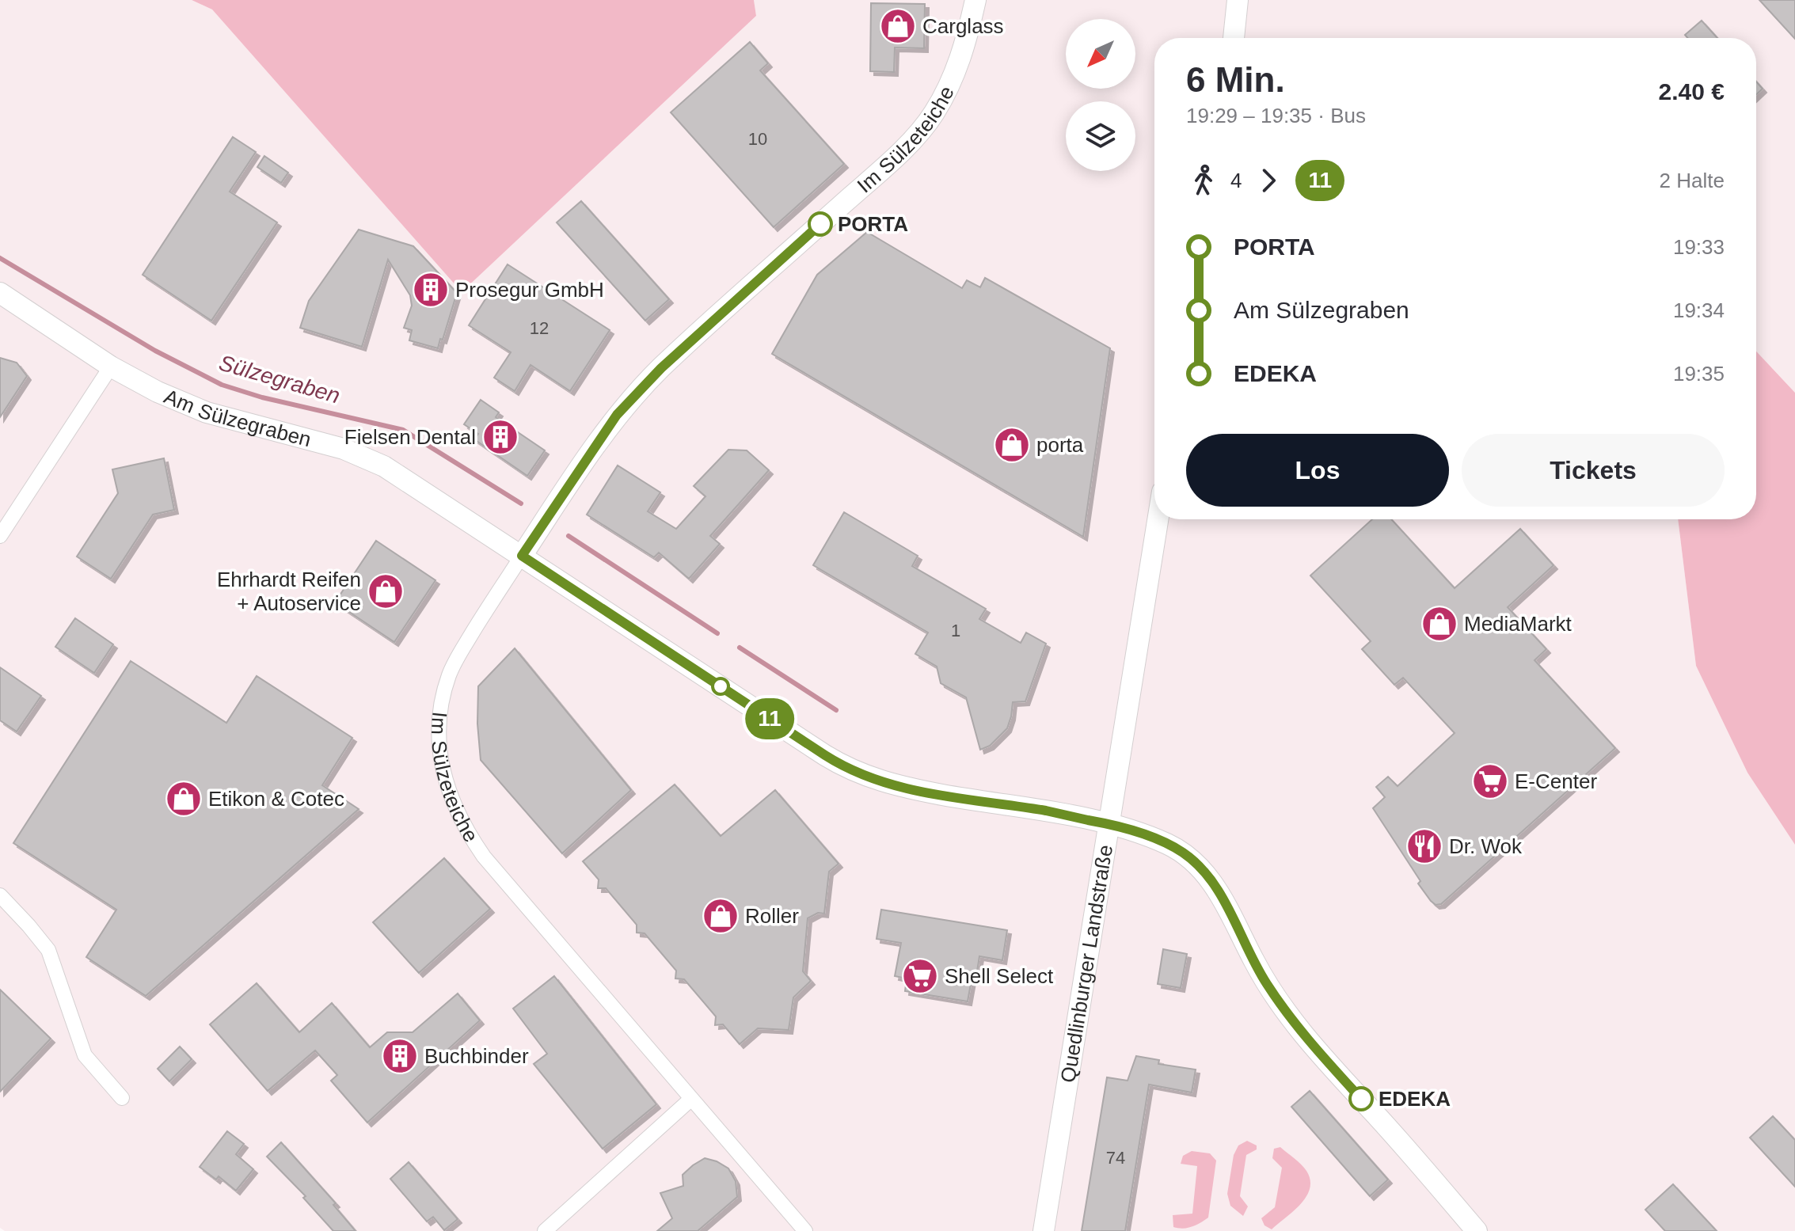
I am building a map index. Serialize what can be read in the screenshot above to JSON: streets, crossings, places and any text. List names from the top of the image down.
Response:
{
  "streets": {
    "street": ["Im Sülzeteiche", "Am Sülzegraben", "Quedlinburger Landstraße"]
  },
  "crossings": [
    ["Im Sülzeteiche", "Am Sülzegraben"],
    ["Am Sülzegraben", "Quedlinburger Landstraße"]
  ],
  "water": ["Sülzegraben"],
  "places": {
    "shop": [
      "Carglass",
      "porta",
      "Ehrhardt Reifen + Autoservice",
      "MediaMarkt",
      "Etikon & Cotec",
      "Roller"
    ],
    "other": ["PORTA", "EDEKA"],
    "building": ["Prosegur GmbH", "Fielsen Dental", "Buchbinder"],
    "supermarket": ["E-Center", "Shell Select"],
    "restaurant": ["Dr. Wok"]
  },
  "lines": ["bus line 11"],
  "house_numbers": [
    "10",
    "12",
    "1",
    "74"
  ],
  "north": "bottom left",
  "page": {
    "on_map": "11",
    "heading": ["6 Min.", "19:29 – 19:35 · Bus", "2.40 €"],
    "legs": ["4", "11", "2 Halte"],
    "list": [
      {
        "name": "PORTA",
        "value": "19:33"
      },
      {
        "name": "Am Sülzegraben",
        "value": "19:34"
      },
      {
        "name": "EDEKA",
        "value": "19:35"
      }
    ],
    "buttons": ["Los", "Tickets"]
  }
}
